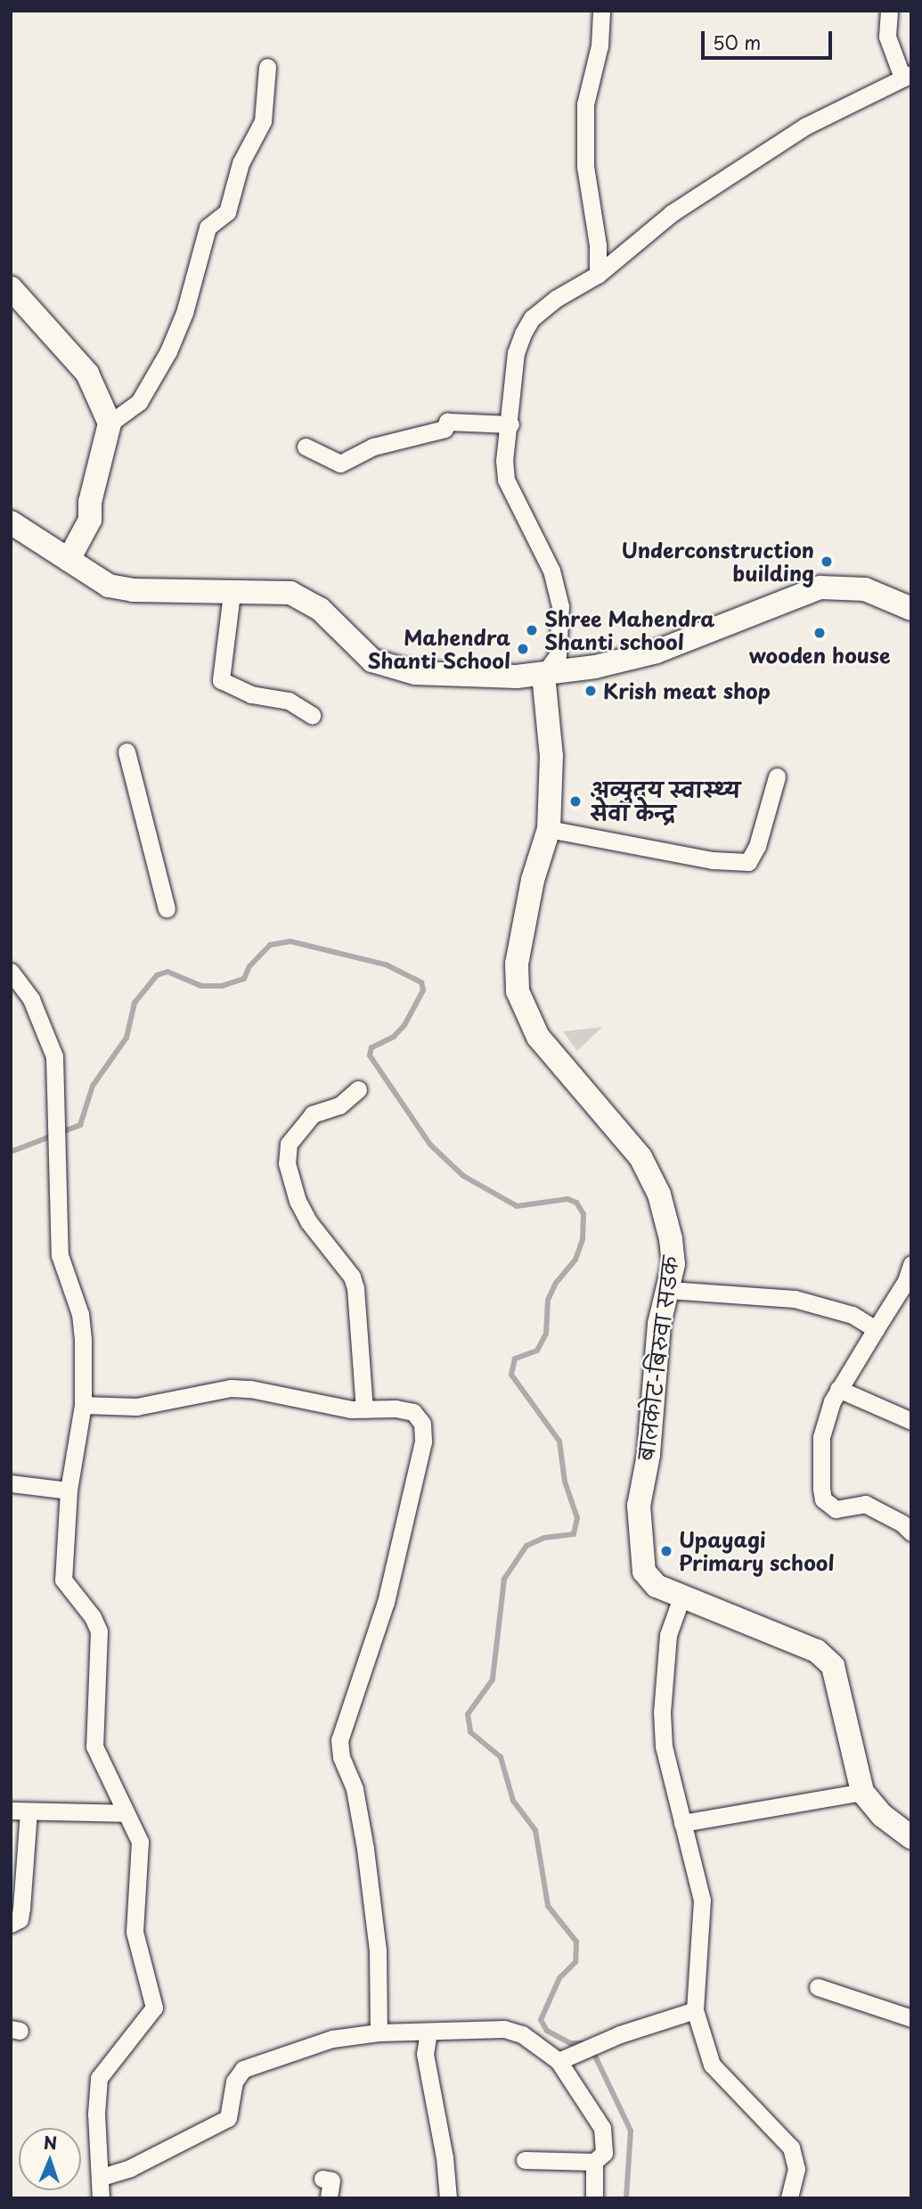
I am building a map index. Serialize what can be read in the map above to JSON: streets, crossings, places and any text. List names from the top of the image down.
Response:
{
  "streets": {
    "main road": ["बालकोट-बिरुवा सडक"]
  },
  "places": [
    "Underconstruction building",
    "Shree Mahendra Shanti school",
    "wooden house",
    "Mahendra Shanti School",
    "Krish meat shop",
    "अव्युदय स्वास्थ्य सेवा केन्द्र",
    "Upayagi Primary school"
  ],
  "scale_bar": "50 m",
  "north": "top"
}
